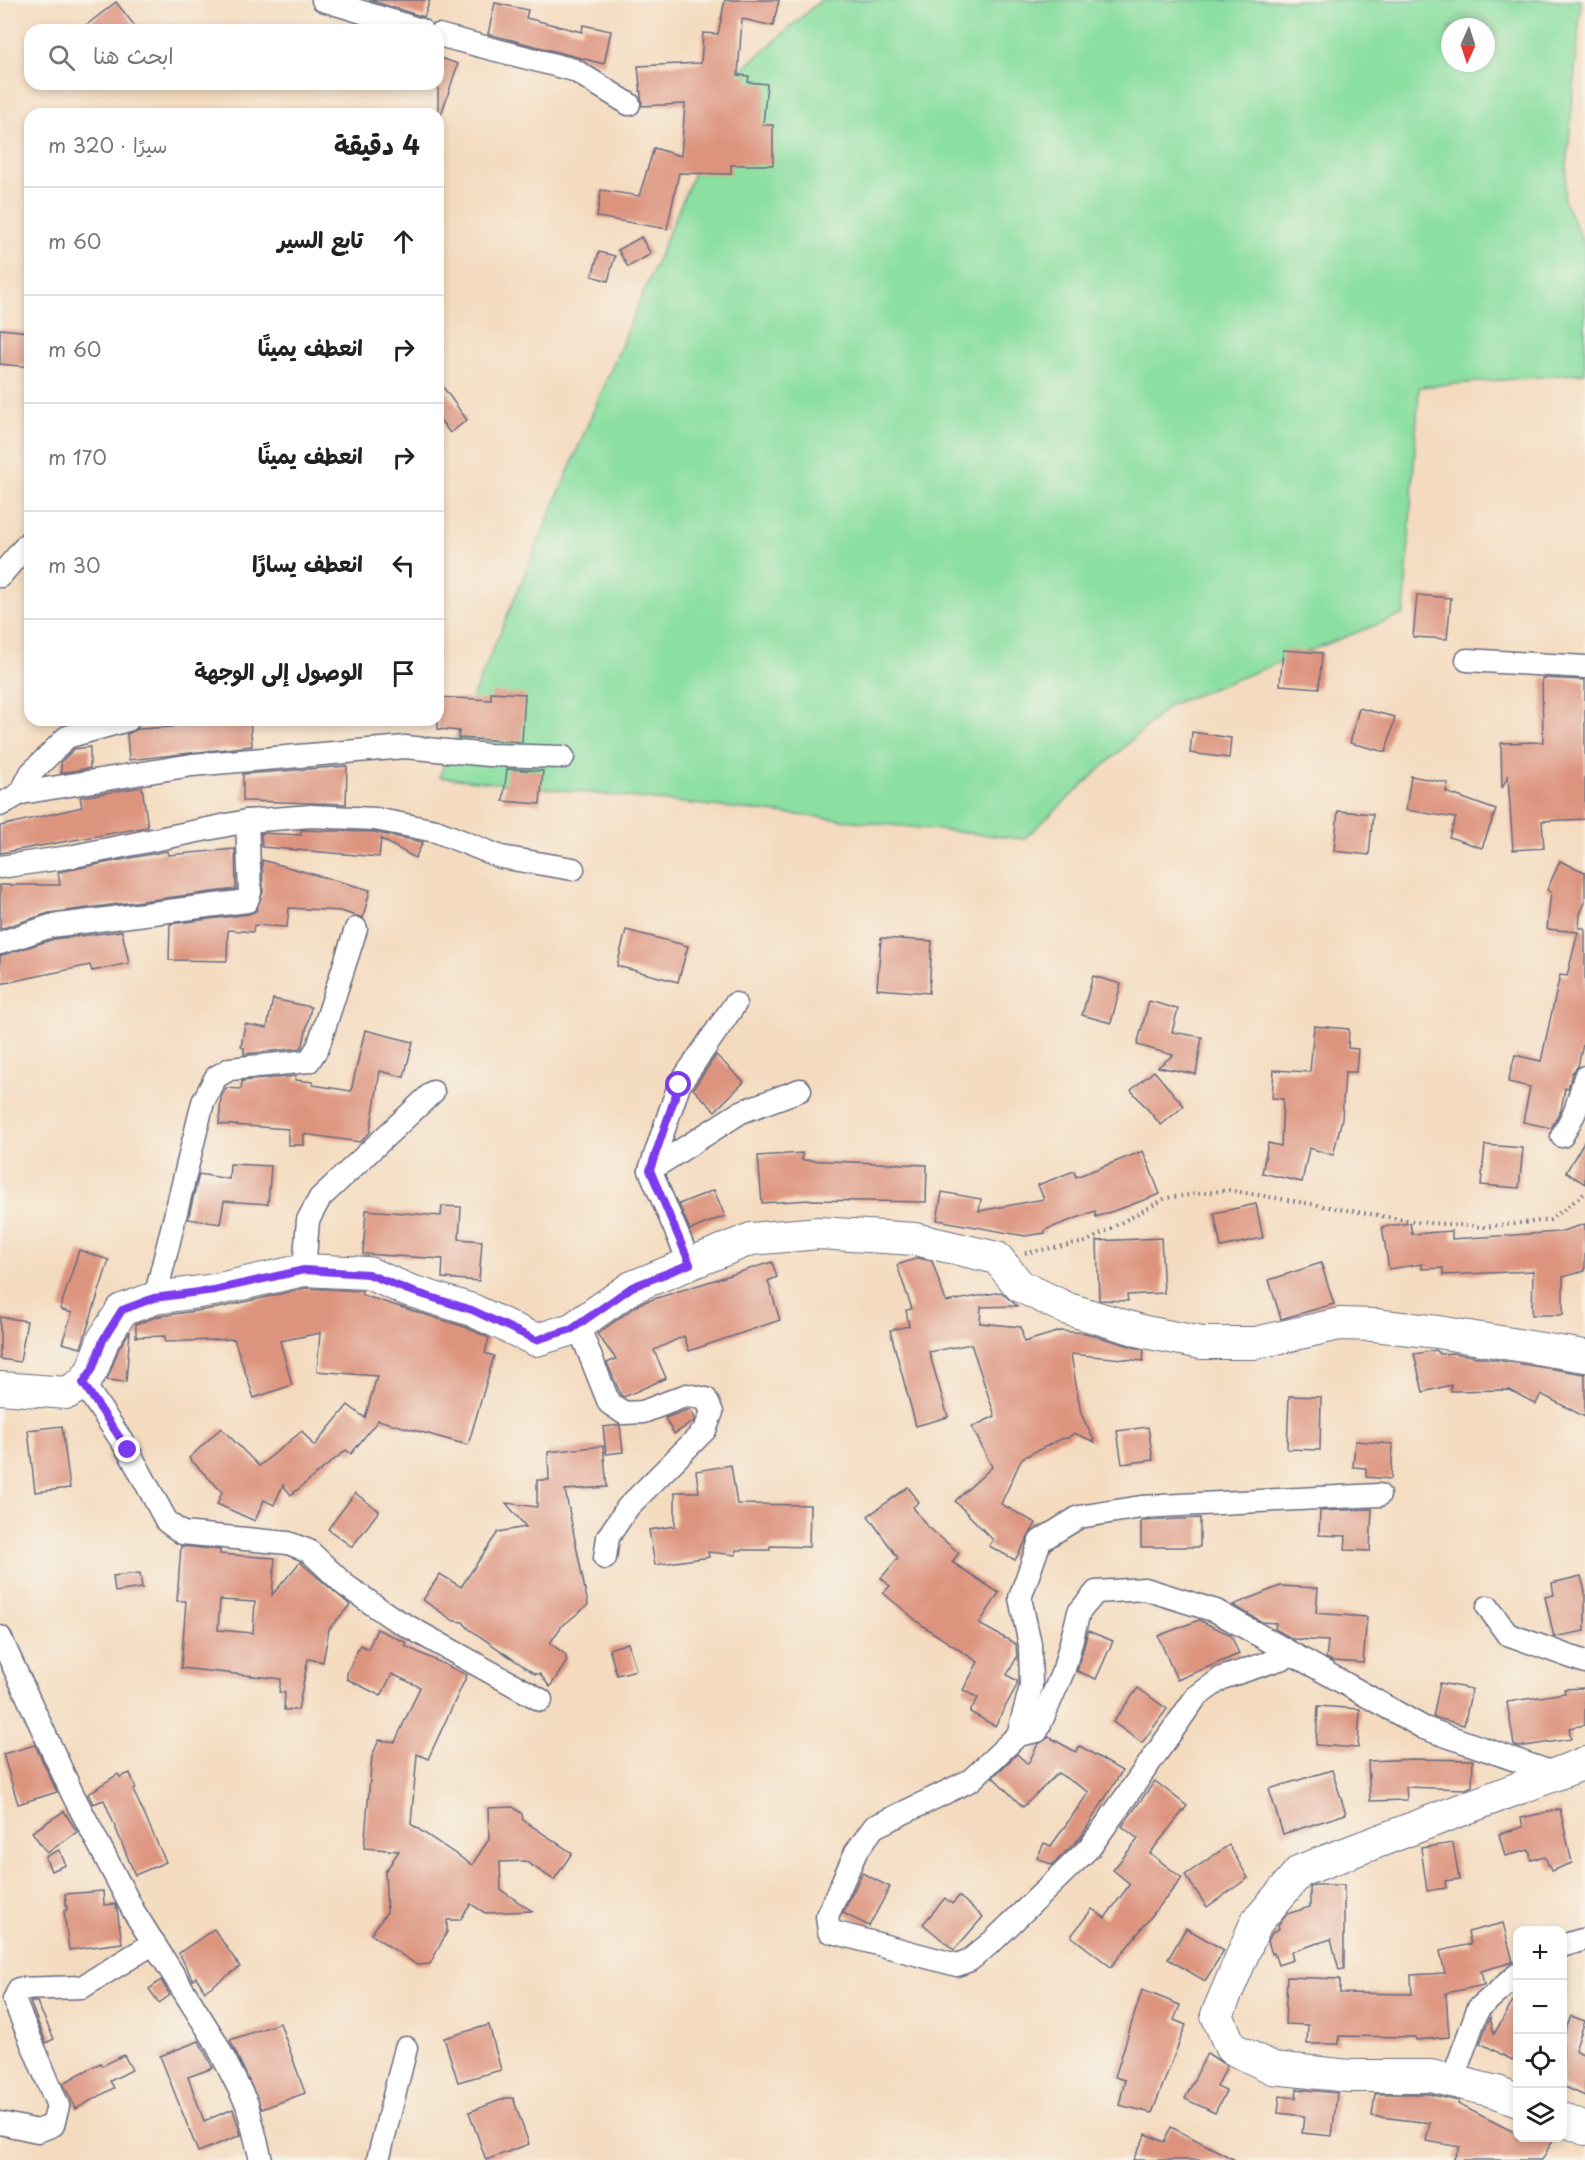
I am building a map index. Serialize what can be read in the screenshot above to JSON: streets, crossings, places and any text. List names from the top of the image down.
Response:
{
  "north": "bottom",
  "page": {
    "search": "ابحث هنا",
    "heading": ["4 دقيقة", "سيرًا · 320 m"],
    "list": [
      ["تابع السير", "60 m"],
      ["انعطف يمينًا", "60 m"],
      ["انعطف يمينًا", "170 m"],
      ["انعطف يسارًا", "30 m"],
      "الوصول إلى الوجهة"
    ],
    "map_buttons": ["+", "−"]
  }
}
